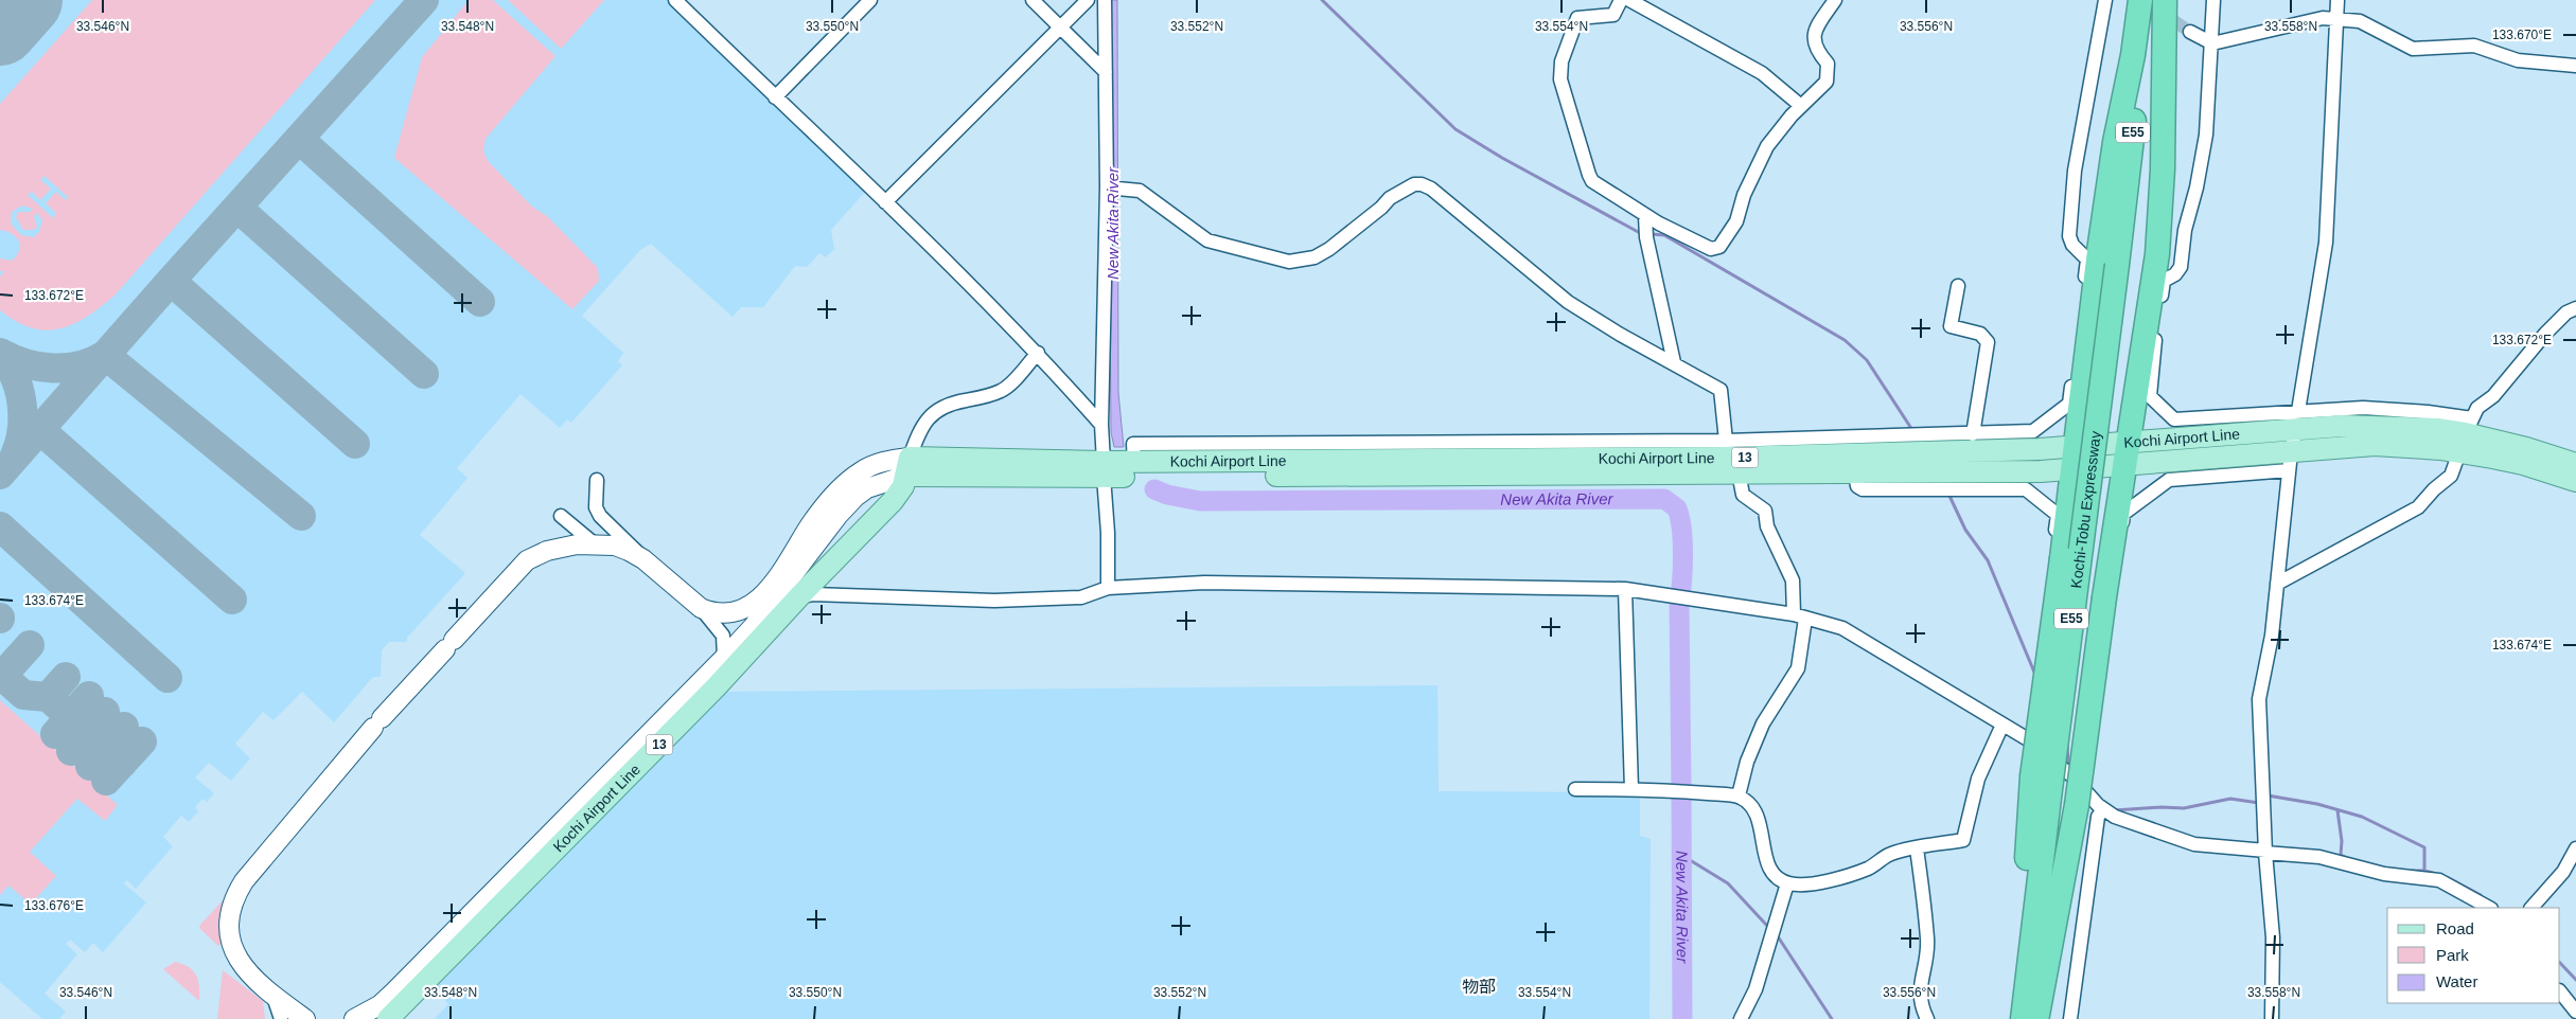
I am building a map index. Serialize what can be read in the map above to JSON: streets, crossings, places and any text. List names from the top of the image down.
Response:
{
  "streets": {
    "highway": ["E55", "Kochi-Tobu Expressway"],
    "main road": ["Kochi Airport Line", "13"]
  },
  "crossings": [
    ["Kochi Airport Line", "Kochi-Tobu Expressway"]
  ],
  "districts": ["物部"],
  "water": ["New Akita River"],
  "legend": ["Road", "Park", "Water"],
  "coordinates": [
    "33.546°N",
    "33.548°N",
    "33.550°N",
    "33.552°N",
    "33.554°N",
    "33.556°N",
    "33.558°N",
    "133.670°E",
    "133.672°E",
    "133.674°E",
    "133.676°E"
  ]
}
